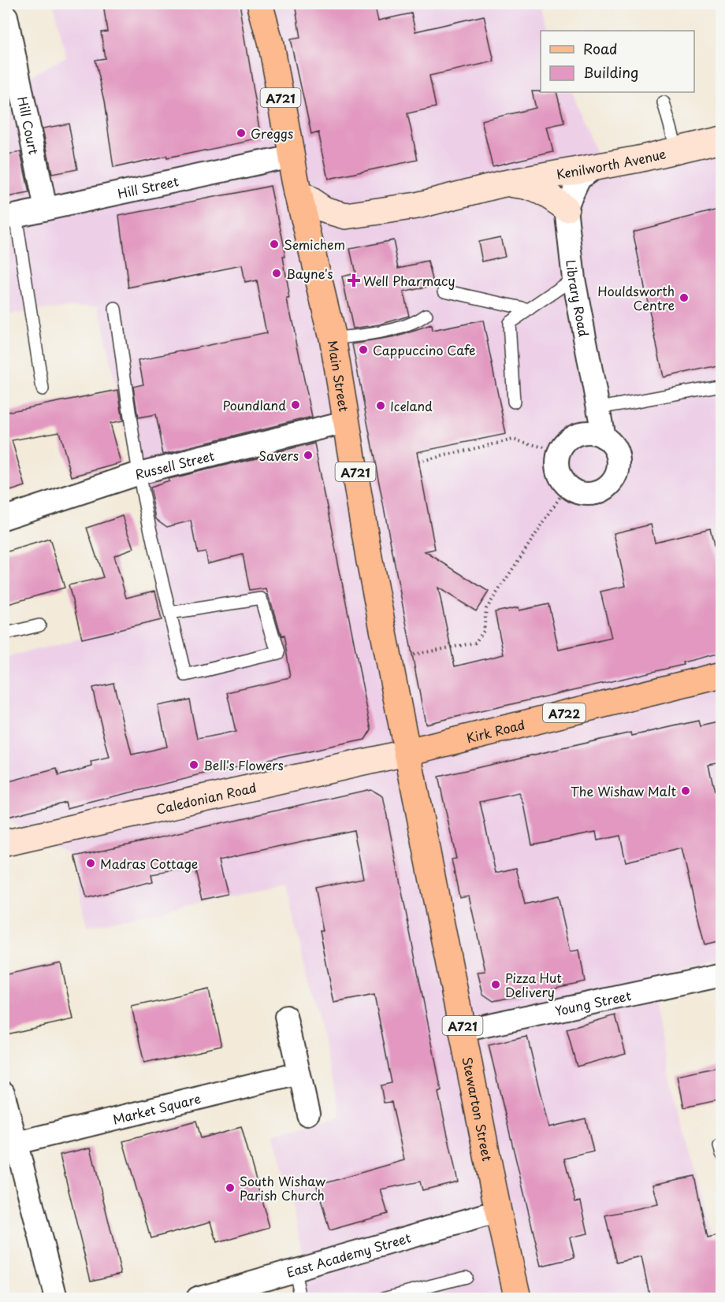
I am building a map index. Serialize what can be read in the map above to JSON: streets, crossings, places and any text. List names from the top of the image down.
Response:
{
  "streets": {
    "main road": [
      "A721",
      "Kenilworth Avenue",
      "Main Street",
      "A722",
      "Kirk Road",
      "Caledonian Road",
      "Stewarton Street"
    ],
    "street": [
      "Hill Court",
      "Hill Street",
      "Library Road",
      "Russell Street",
      "Young Street",
      "Market Square",
      "East Academy Street"
    ]
  },
  "crossings": [
    ["Hill Court", "Hill Street"],
    ["Kenilworth Avenue", "Library Road"],
    ["Kenilworth Avenue", "Main Street"],
    ["Hill Street", "Main Street"],
    ["Main Street", "Russell Street"],
    ["Main Street", "Kirk Road"],
    ["Main Street", "Caledonian Road"],
    ["Main Street", "Stewarton Street"],
    ["Kirk Road", "Caledonian Road"],
    ["Kirk Road", "Stewarton Street"],
    ["Caledonian Road", "Stewarton Street"],
    ["Young Street", "Stewarton Street"],
    ["Stewarton Street", "East Academy Street"]
  ],
  "places": {
    "other": [
      "Greggs",
      "Semichem",
      "Bayne's",
      "Houldsworth Centre",
      "Cappuccino Cafe",
      "Poundland",
      "Iceland",
      "Savers",
      "Bell's Flowers",
      "The Wishaw Malt",
      "Madras Cottage",
      "Pizza Hut Delivery",
      "South Wishaw Parish Church"
    ],
    "health": ["Well Pharmacy"]
  },
  "legend": ["Road", "Building"]
}
